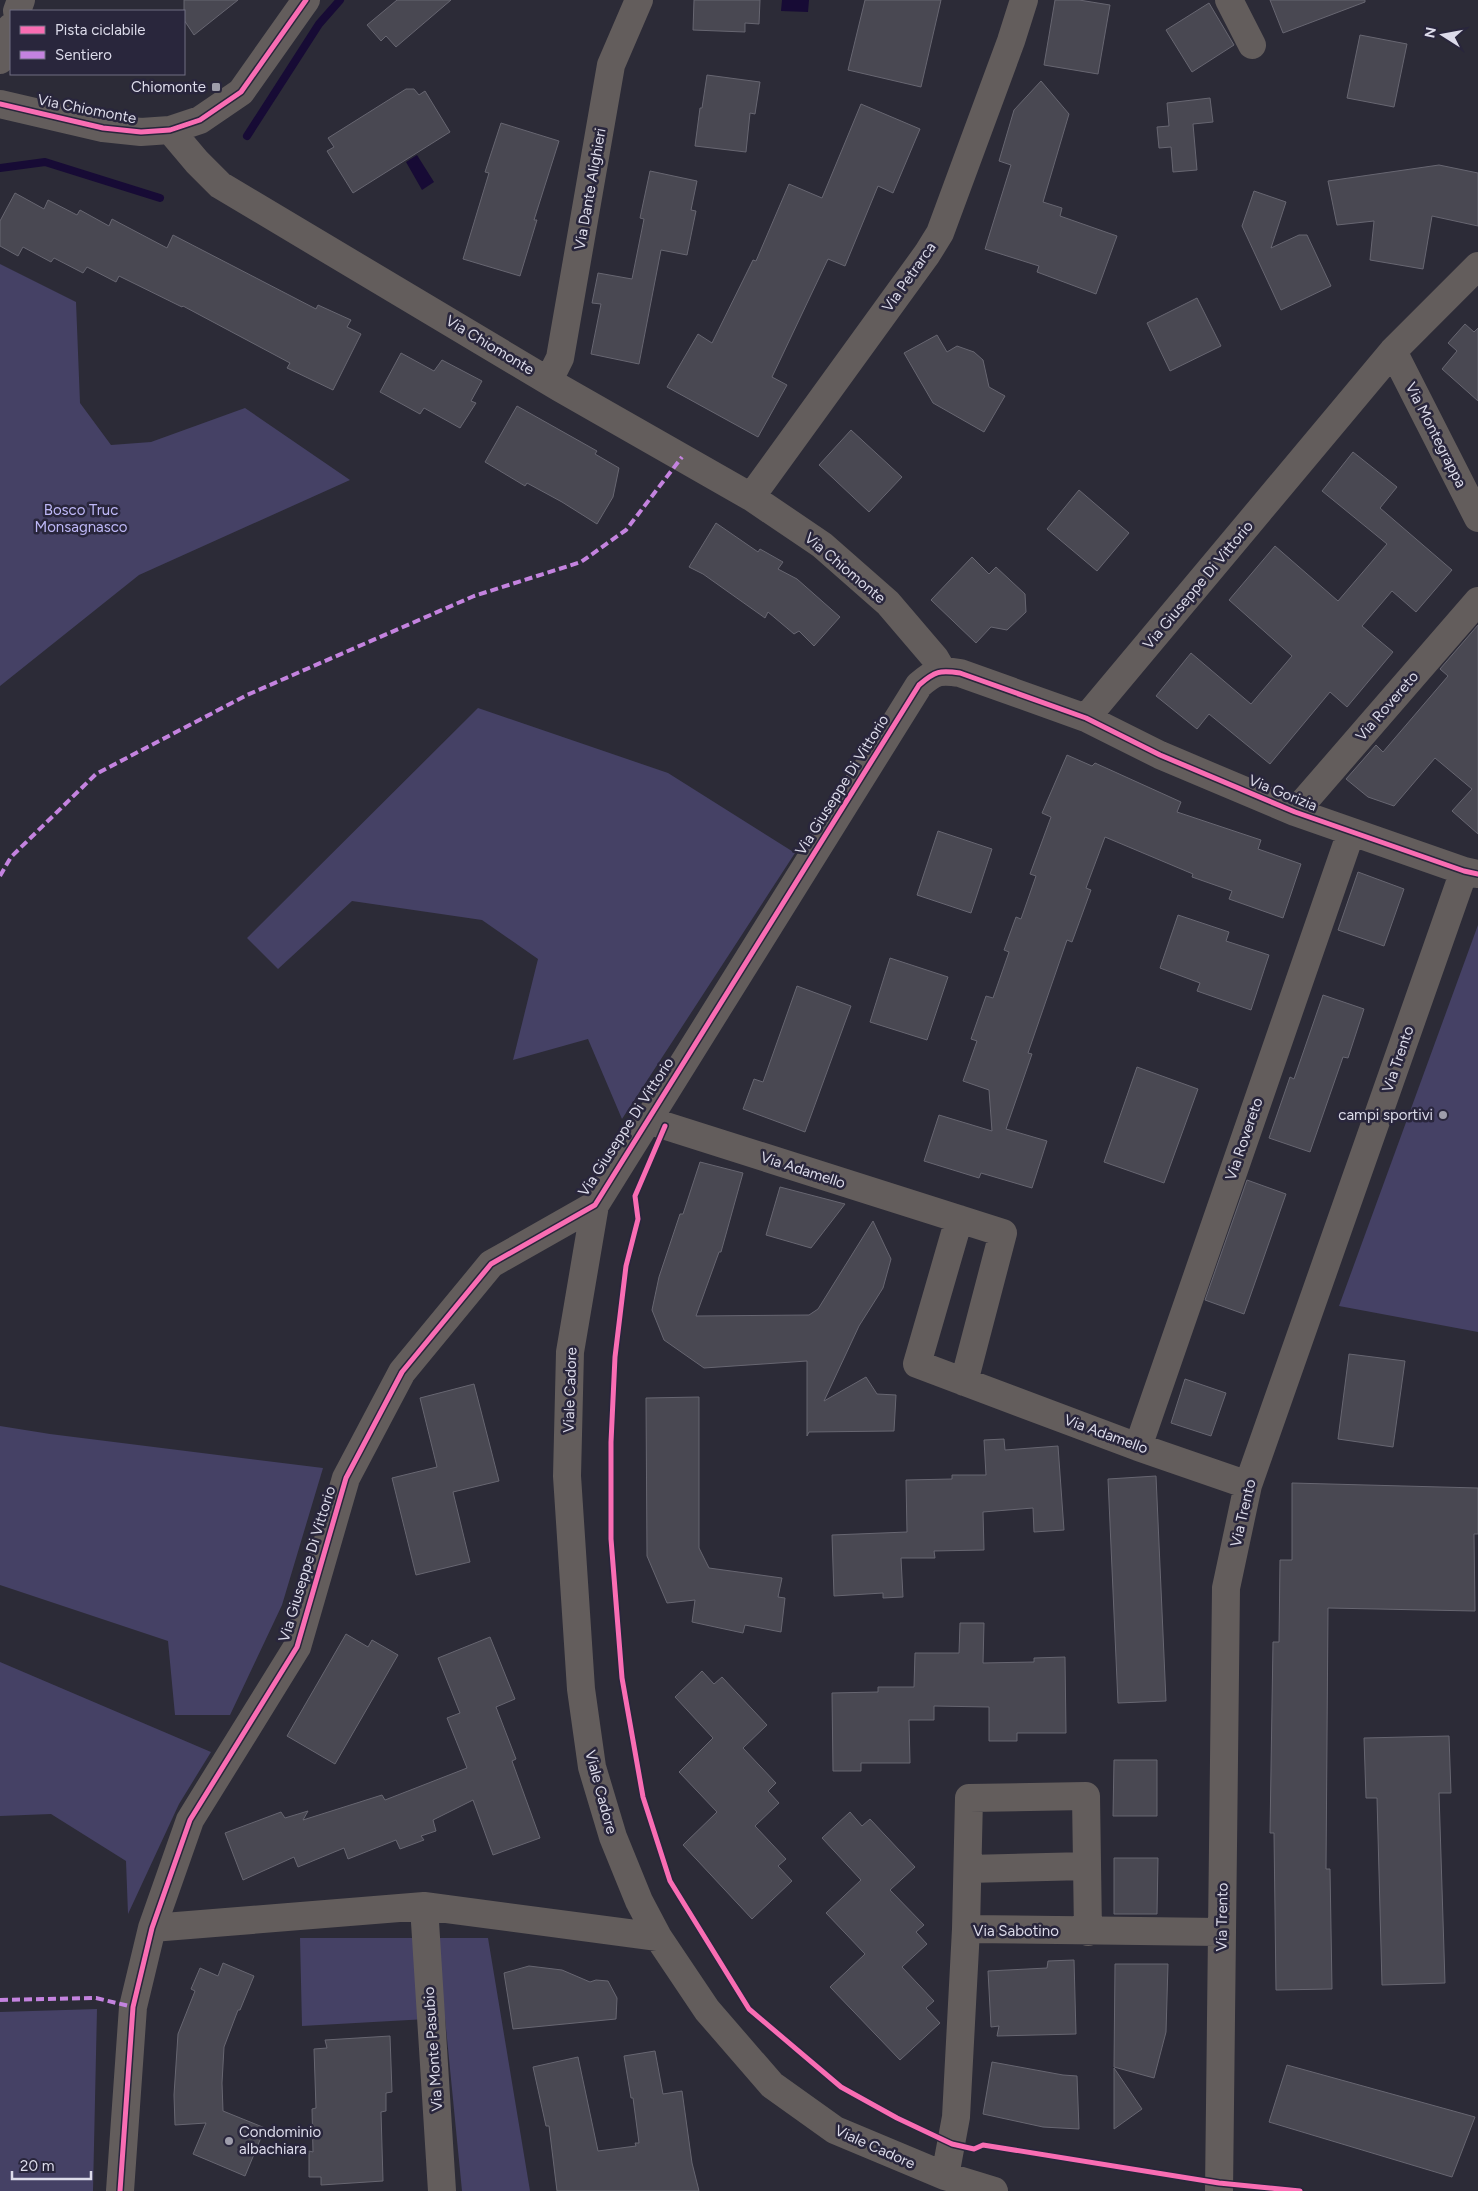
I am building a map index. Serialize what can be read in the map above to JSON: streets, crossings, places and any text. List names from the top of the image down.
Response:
{
  "streets": {
    "street": [
      "Via Chiomonte",
      "Via Dante Alighieri",
      "Via Petrarca",
      "Via Montegrappa",
      "Via Giuseppe Di Vittorio",
      "Via Rovereto",
      "Via Gorizia",
      "Via Trento",
      "Via Adamello",
      "Viale Cadore",
      "Via Sabotino",
      "Via Monte Pasubio"
    ]
  },
  "crossings": [
    ["Via Chiomonte", "Via Dante Alighieri"],
    ["Via Chiomonte", "Via Petrarca"],
    ["Via Chiomonte", "Via Giuseppe Di Vittorio"],
    ["Via Montegrappa", "Via Giuseppe Di Vittorio"],
    ["Via Giuseppe Di Vittorio", "Via Gorizia"],
    ["Via Giuseppe Di Vittorio", "Via Adamello"],
    ["Via Giuseppe Di Vittorio", "Viale Cadore"],
    ["Via Rovereto", "Via Gorizia"],
    ["Via Rovereto", "Via Adamello"],
    ["Via Gorizia", "Via Trento"],
    ["Via Trento", "Via Adamello"],
    ["Via Trento", "Via Sabotino"],
    ["Viale Cadore", "Via Sabotino"]
  ],
  "parks": ["Bosco Truc Monsagnasco"],
  "places": {
    "transit": ["Chiomonte"],
    "other": ["campi sportivi", "Condominio albachiara"]
  },
  "legend": ["Pista ciclabile", "Sentiero"],
  "scale_bar": "20 m",
  "north": "left"
}
